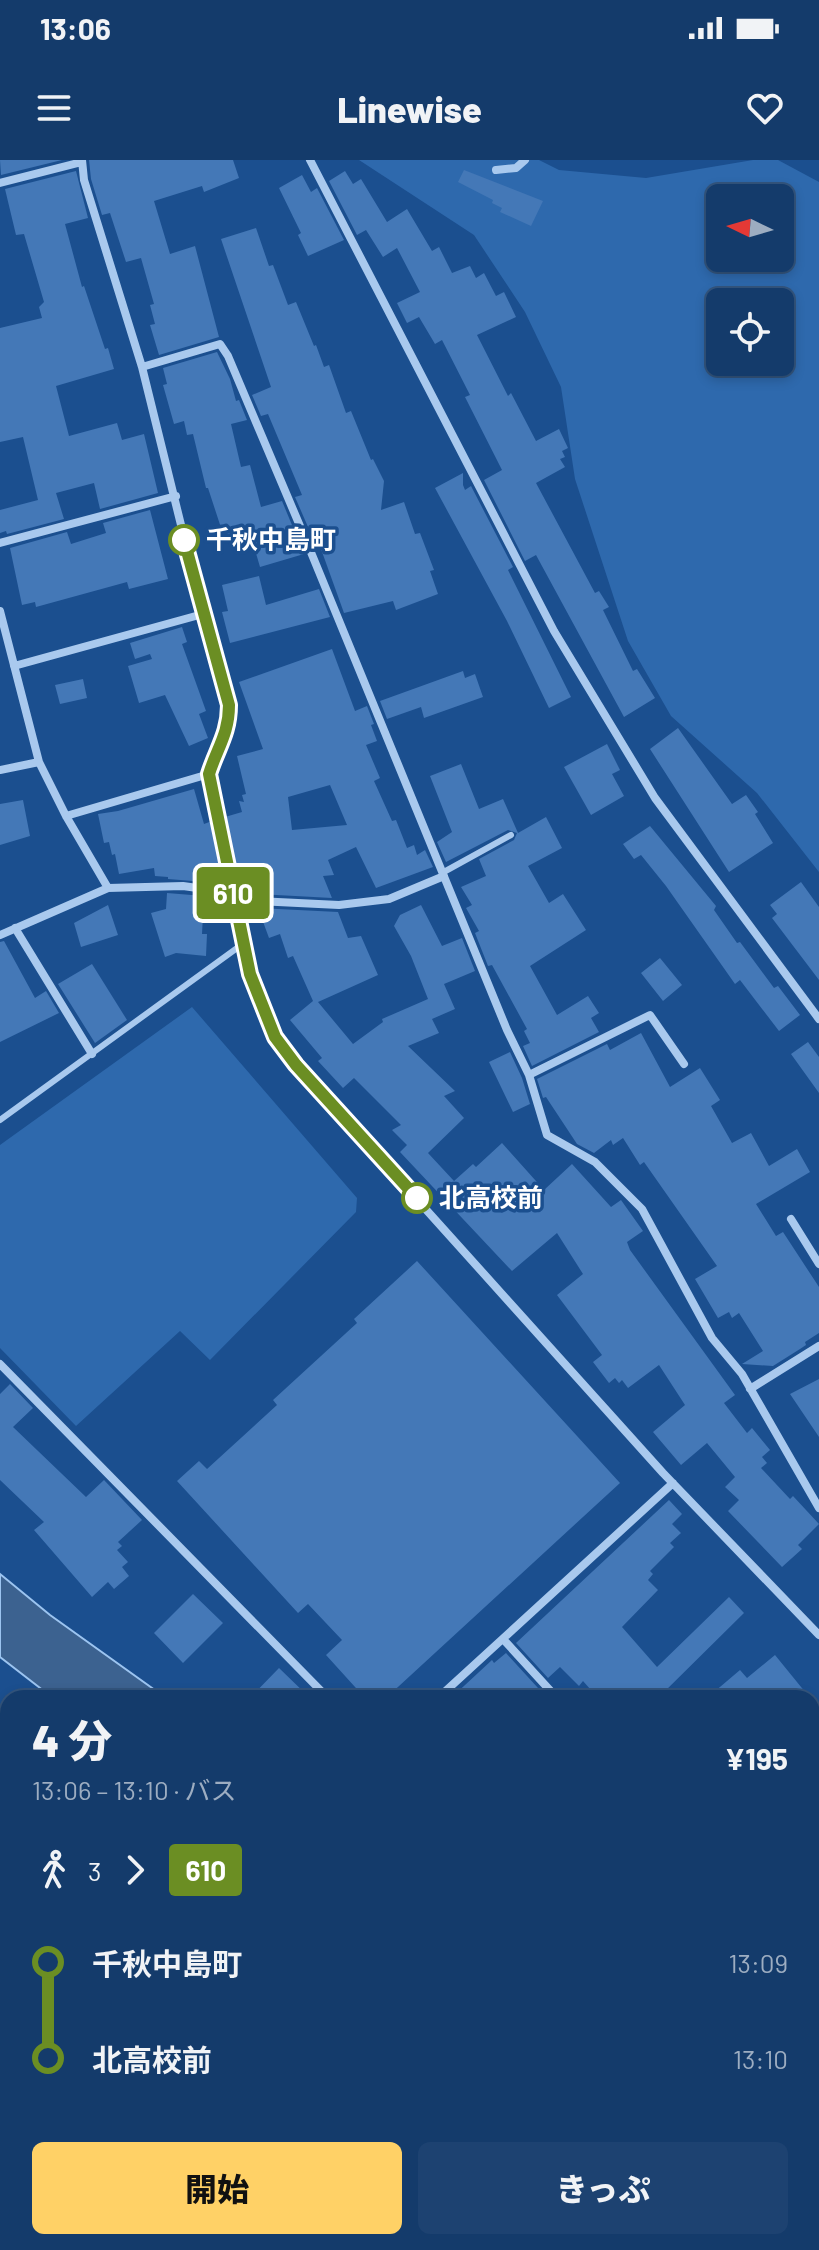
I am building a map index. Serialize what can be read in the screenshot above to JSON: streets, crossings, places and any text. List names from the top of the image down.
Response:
{
  "places": ["千秋中島町", "北高校前"],
  "lines": ["bus line 610"],
  "north": "left",
  "page": {
    "status": "13:06",
    "header": "Linewise",
    "on_map": "610",
    "heading": ["4 分", "13:06 – 13:10 · バス", "¥195"],
    "legs": ["3", "610"],
    "list": [
      {
        "name": "千秋中島町",
        "value": "13:09"
      },
      {
        "name": "北高校前",
        "value": "13:10"
      }
    ],
    "buttons": ["開始", "きっぷ"]
  }
}
